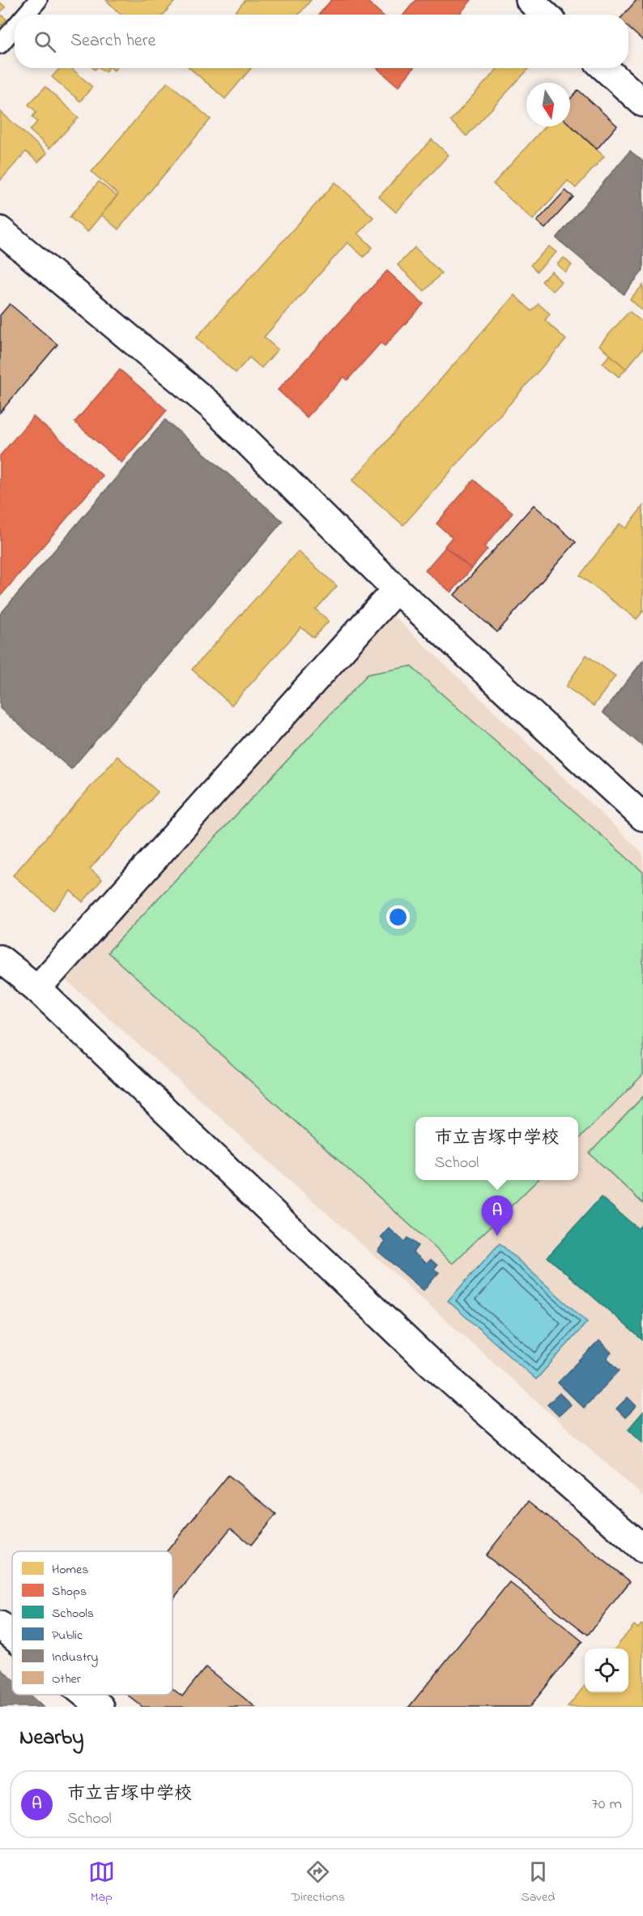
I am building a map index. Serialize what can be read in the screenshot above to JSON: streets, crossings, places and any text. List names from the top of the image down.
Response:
{
  "legend": [
    "Homes",
    "Shops",
    "Schools",
    "Public",
    "Industry",
    "Other"
  ],
  "north": "bottom",
  "page": {
    "search": "Search here",
    "popup": ["市立吉塚中学校", "School"],
    "pins": "A",
    "heading": "Nearby",
    "list": [
      {
        "mark": "A",
        "name": "市立吉塚中学校",
        "note": "School",
        "value": "70 m"
      }
    ],
    "nav": ["Map", "Directions", "Saved"]
  }
}
